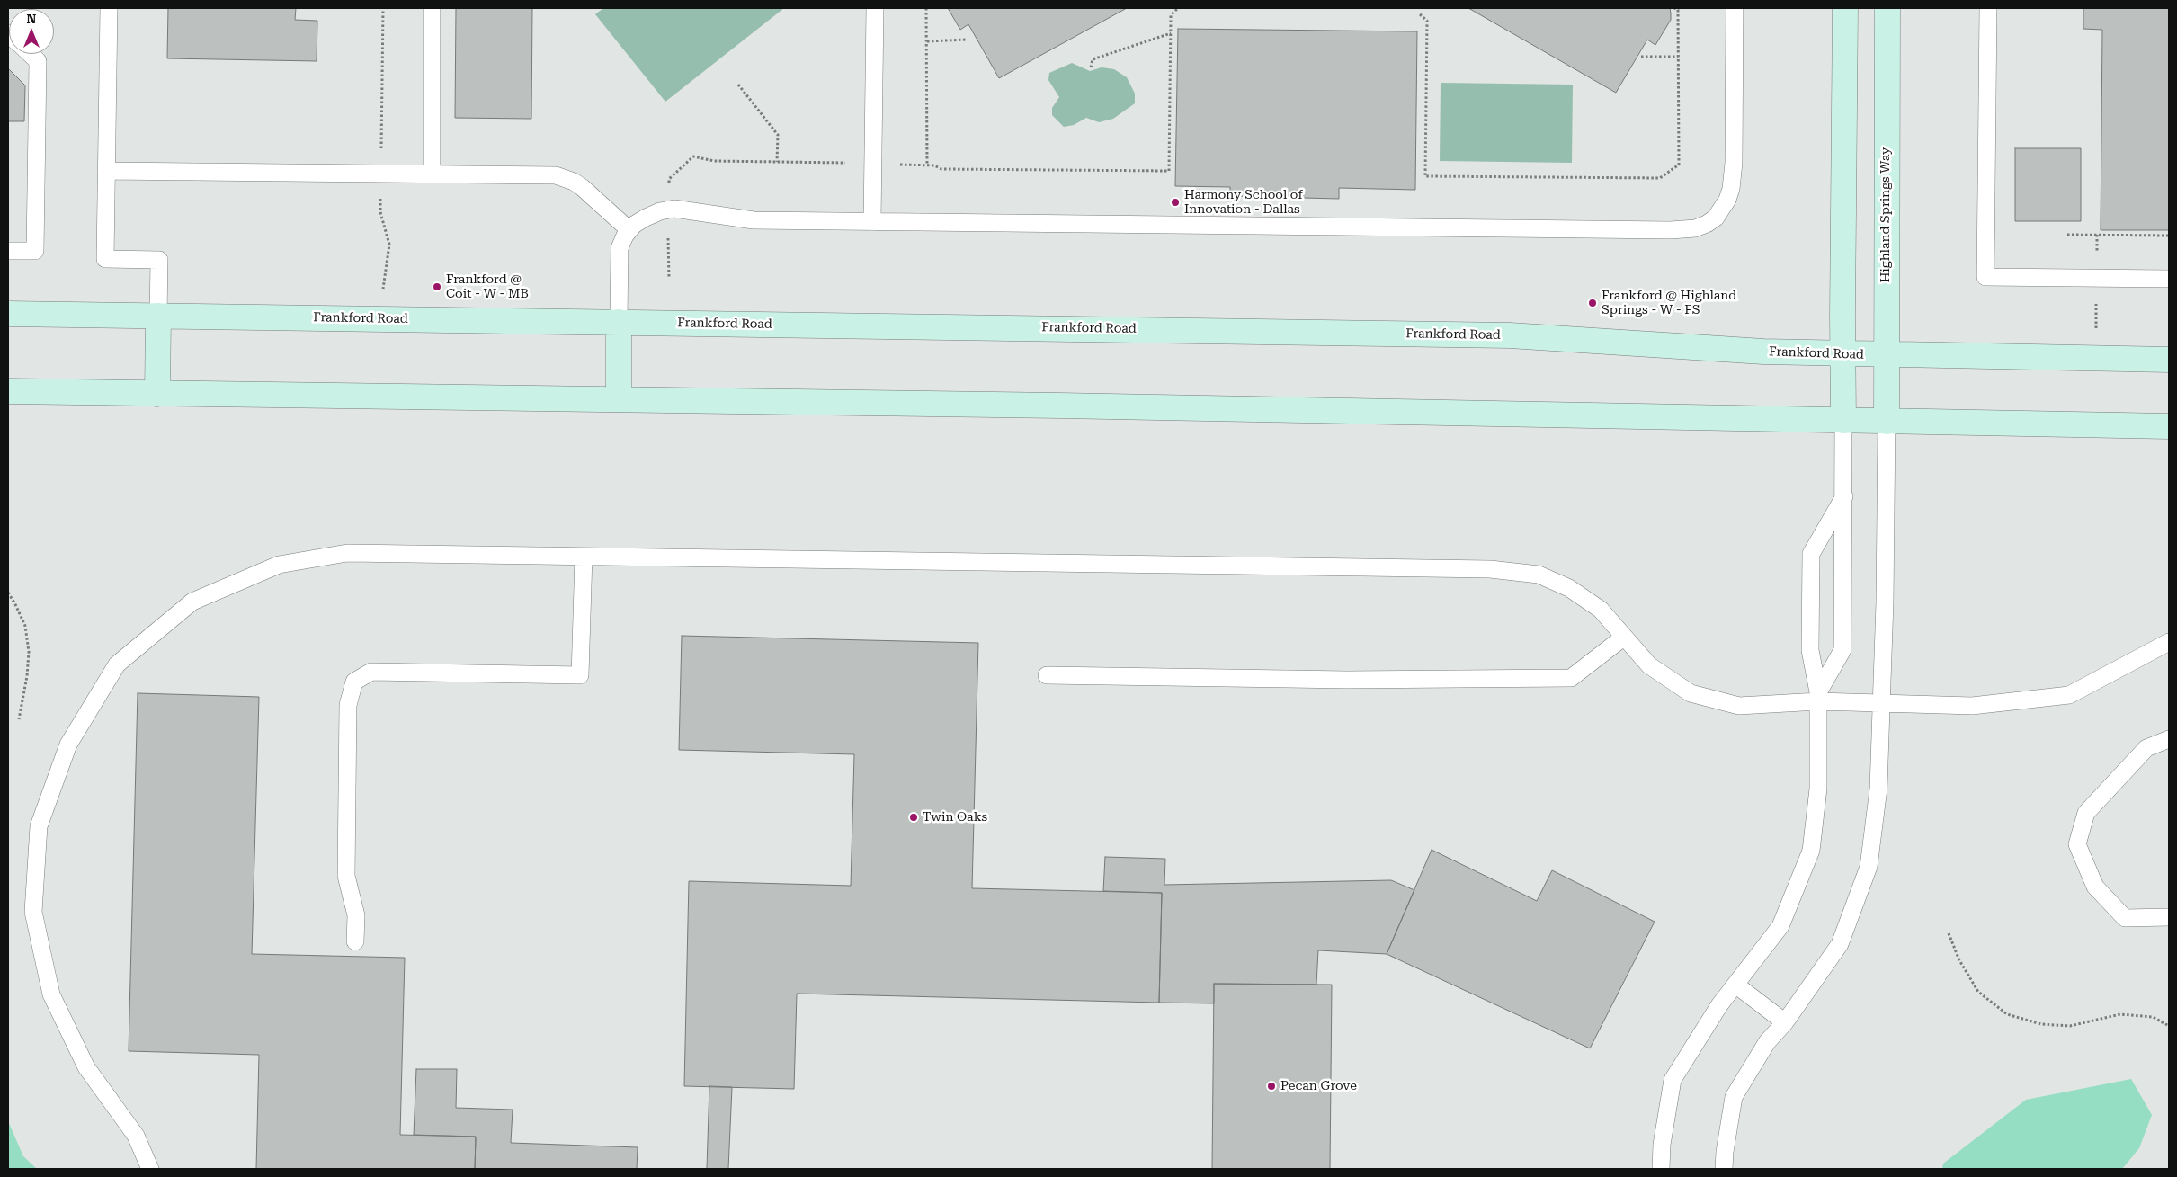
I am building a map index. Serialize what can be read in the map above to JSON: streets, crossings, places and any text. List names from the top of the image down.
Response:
{
  "streets": {
    "main road": ["Highland Springs Way", "Frankford Road"]
  },
  "crossings": [
    ["Highland Springs Way", "Frankford Road"]
  ],
  "places": [
    "Harmony School of Innovation - Dallas",
    "Frankford @ Coit - W - MB",
    "Frankford @ Highland Springs - W - FS",
    "Twin Oaks",
    "Pecan Grove"
  ],
  "north": "top"
}
